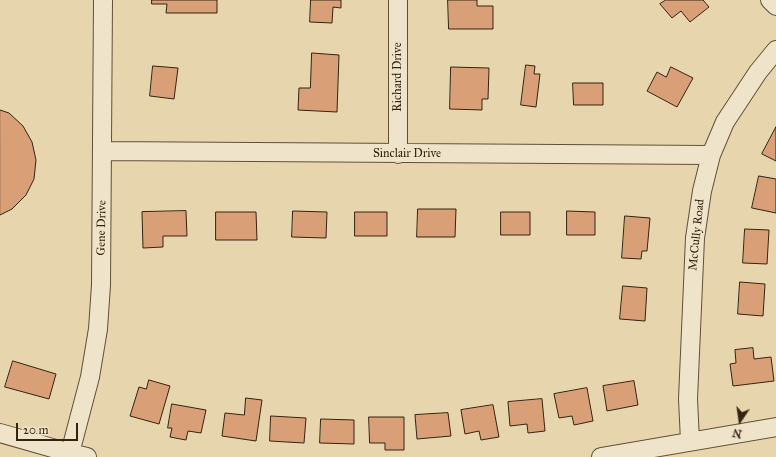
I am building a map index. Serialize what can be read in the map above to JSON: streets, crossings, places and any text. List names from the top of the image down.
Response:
{
  "streets": {
    "street": [
      "Richard Drive",
      "Sinclair Drive",
      "Gene Drive",
      "McCully Road"
    ]
  },
  "crossings": [
    ["Richard Drive", "Sinclair Drive"],
    ["Sinclair Drive", "Gene Drive"],
    ["Sinclair Drive", "McCully Road"]
  ],
  "scale_bar": "20 m",
  "north": "bottom"
}
